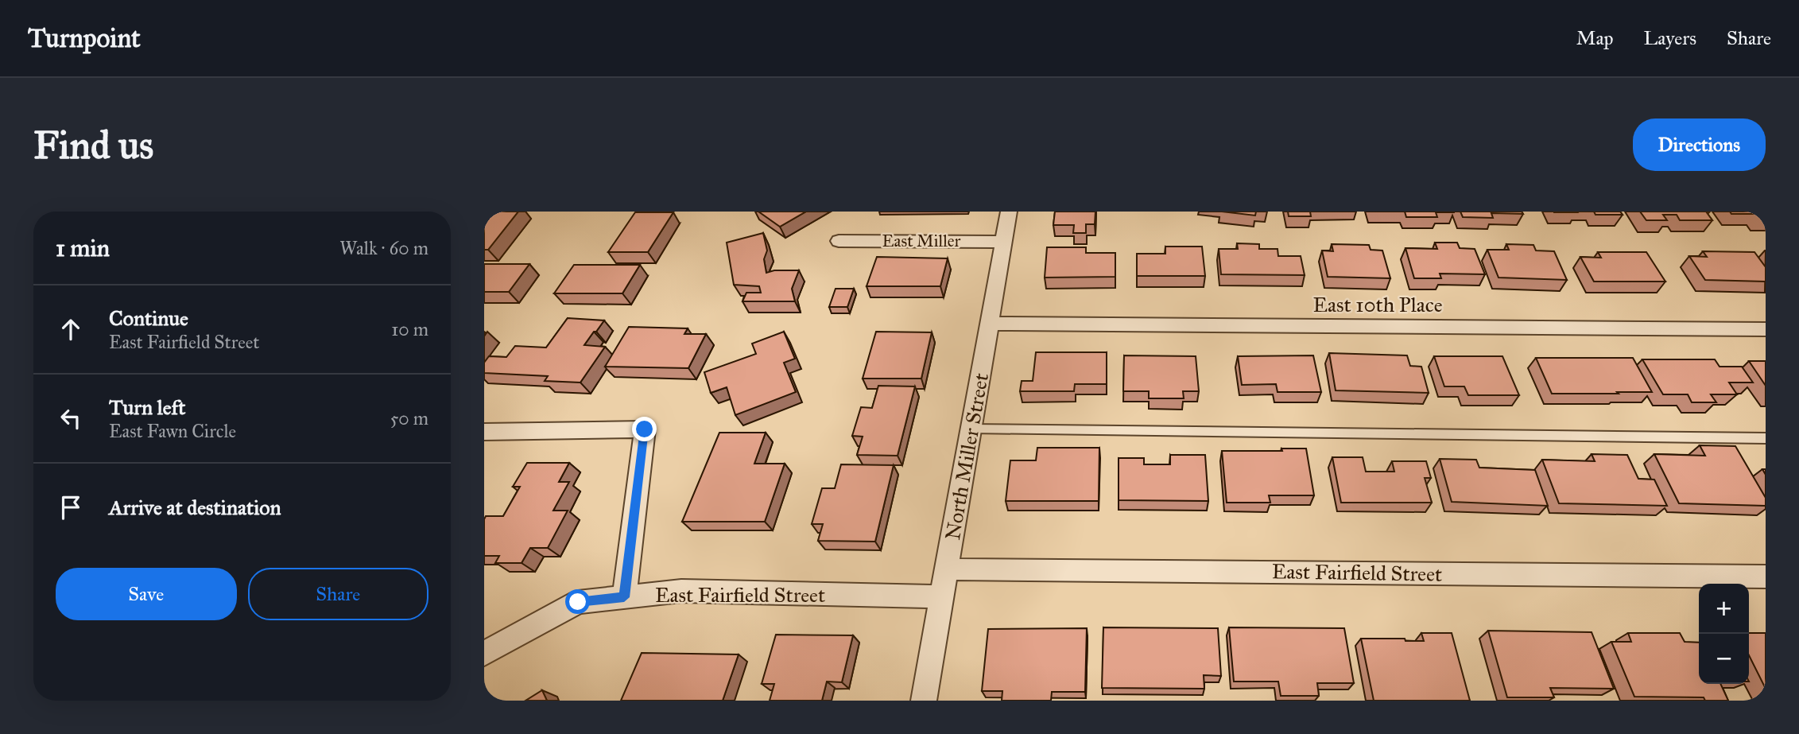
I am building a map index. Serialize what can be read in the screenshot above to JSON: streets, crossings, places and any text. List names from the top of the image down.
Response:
{
  "streets": {
    "street": [
      "East Miller",
      "East 10th Place",
      "North Miller Street",
      "East Fairfield Street"
    ]
  },
  "crossings": [
    ["East Miller", "North Miller Street"],
    ["East 10th Place", "North Miller Street"],
    ["North Miller Street", "East Fairfield Street"]
  ],
  "page": {
    "header": "Turnpoint",
    "nav": ["Map", "Layers", "Share"],
    "buttons": [
      "Directions",
      ["Save", "Share"]
    ],
    "title": "Find us",
    "heading": ["1 min", "Walk · 60 m"],
    "list": [
      ["Continue", "East Fairfield Street", "10 m"],
      ["Turn left", "East Fawn Circle", "50 m"],
      "Arrive at destination"
    ],
    "map_buttons": ["+", "−"]
  }
}
